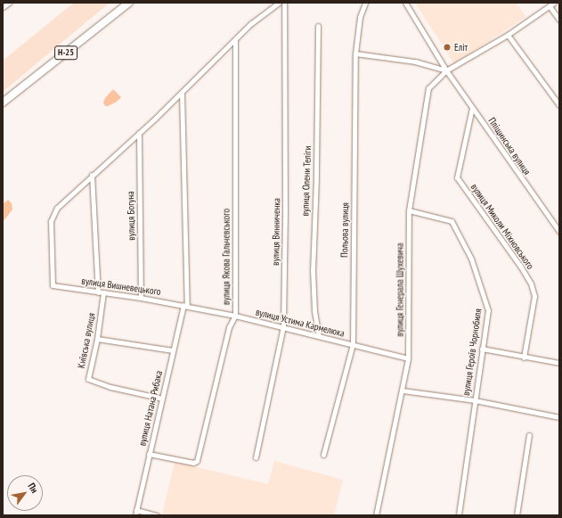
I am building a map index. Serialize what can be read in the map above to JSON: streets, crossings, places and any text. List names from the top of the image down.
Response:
{
  "streets": {
    "main road": ["Н-25"],
    "street": [
      "Пліщинська вулиця",
      "вулиця Олени Теліги",
      "вулиця Богуна",
      "вулиця Миколи Міхновського",
      "Польова вулиця",
      "вулиця Винниченка",
      "вулиця Якова Гальчевського",
      "вулиця Вишневецького",
      "вулиця Генерала Шухевича",
      "вулиця Устима Кармелюка",
      "Київська вулиця",
      "вулиця Героїв Чорнобиля",
      "вулиця Натана Рибака"
    ]
  },
  "crossings": [
    ["Пліщинська вулиця", "вулиця Миколи Міхновського"],
    ["Пліщинська вулиця", "вулиця Генерала Шухевича"],
    ["вулиця Олени Теліги", "вулиця Устима Кармелюка"],
    ["вулиця Богуна", "вулиця Вишневецького"],
    ["Польова вулиця", "вулиця Устима Кармелюка"],
    ["вулиця Винниченка", "вулиця Устима Кармелюка"],
    ["вулиця Якова Гальчевського", "вулиця Устима Кармелюка"],
    ["вулиця Якова Гальчевського", "вулиця Натана Рибака"],
    ["вулиця Вишневецького", "вулиця Устима Кармелюка"],
    ["вулиця Вишневецького", "Київська вулиця"],
    ["вулиця Вишневецького", "вулиця Натана Рибака"],
    ["вулиця Генерала Шухевича", "вулиця Устима Кармелюка"],
    ["вулиця Генерала Шухевича", "вулиця Героїв Чорнобиля"],
    ["вулиця Устима Кармелюка", "вулиця Натана Рибака"],
    ["Київська вулиця", "вулиця Натана Рибака"]
  ],
  "places": ["Еліт"],
  "north": "top right"
}
